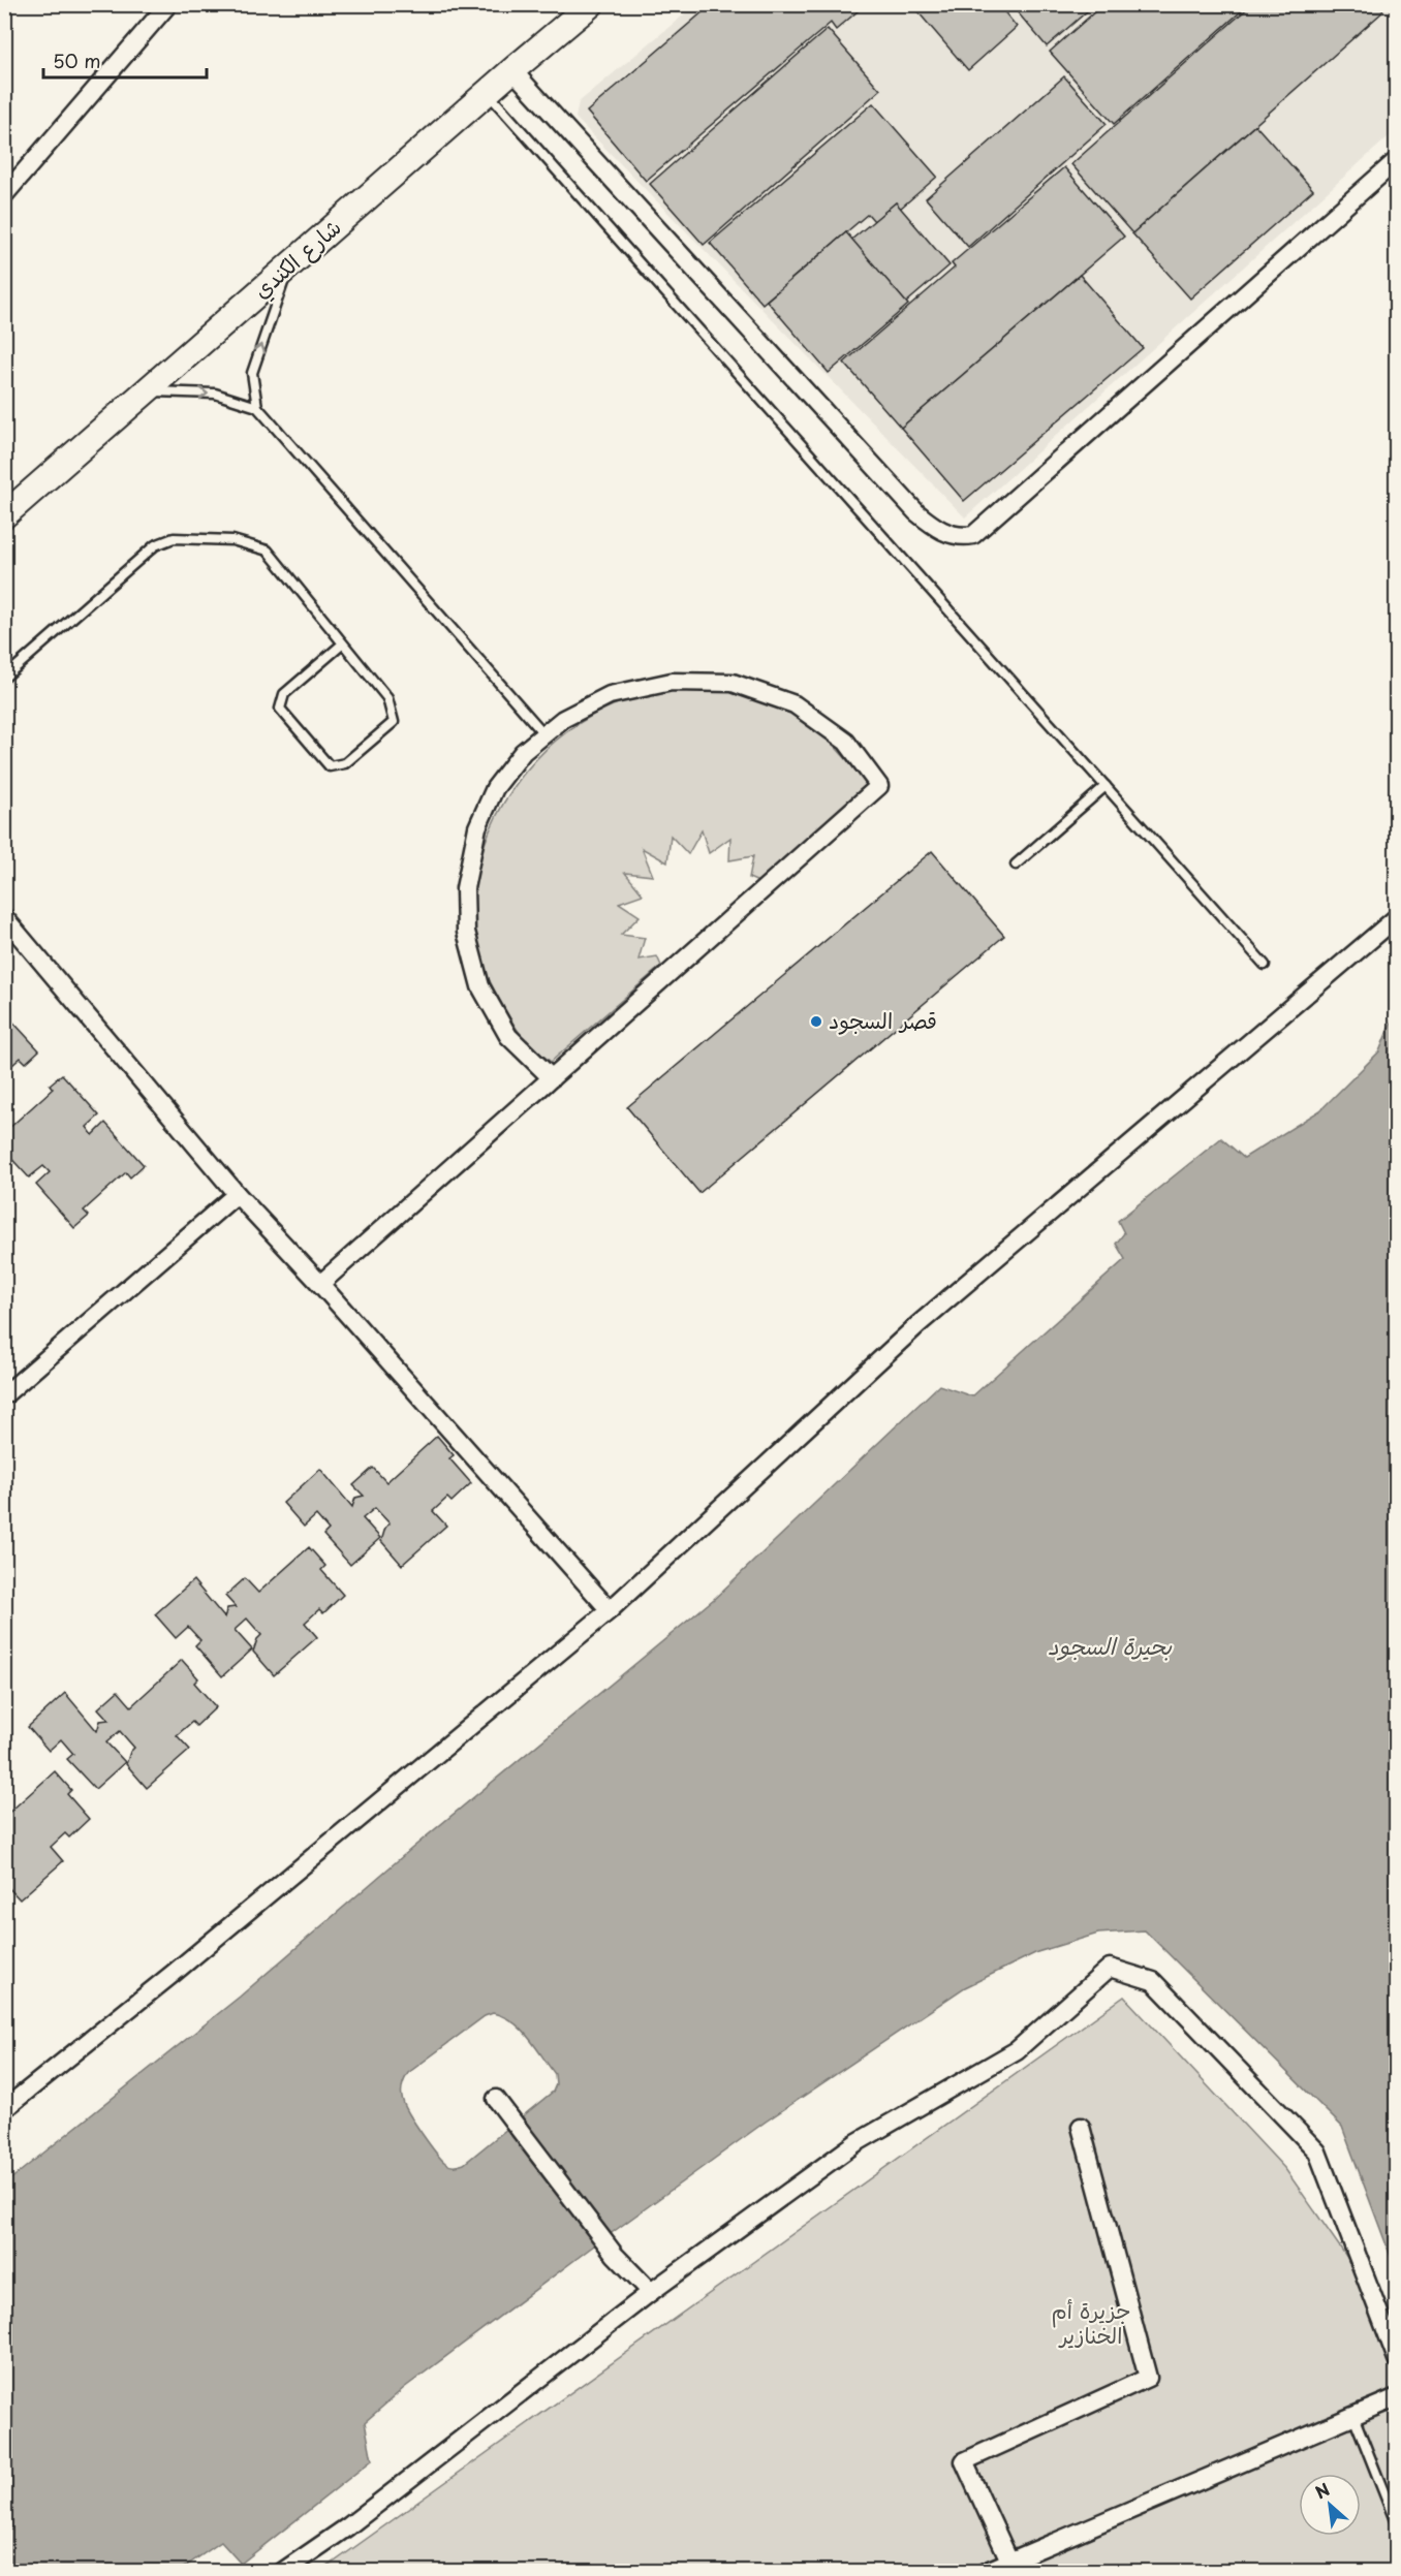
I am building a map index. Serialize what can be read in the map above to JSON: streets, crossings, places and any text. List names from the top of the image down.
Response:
{
  "streets": {
    "street": ["شارع الكندي"]
  },
  "water": ["بحيرة السجود"],
  "parks": ["جزيرة أم الخنازير"],
  "places": ["قصر السجود"],
  "scale_bar": "50 m",
  "north": "top left"
}
